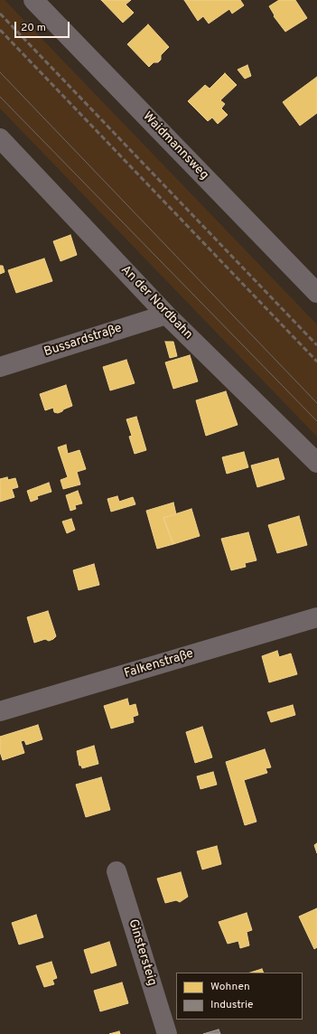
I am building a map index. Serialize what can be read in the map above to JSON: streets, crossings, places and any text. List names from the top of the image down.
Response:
{
  "streets": {
    "street": [
      "Waidmannsweg",
      "An der Nordbahn",
      "Bussardstraße",
      "Falkenstraße",
      "Ginstersteig"
    ]
  },
  "crossings": [
    ["An der Nordbahn", "Bussardstraße"]
  ],
  "legend": ["Wohnen", "Industrie"],
  "scale_bar": "20 m"
}
